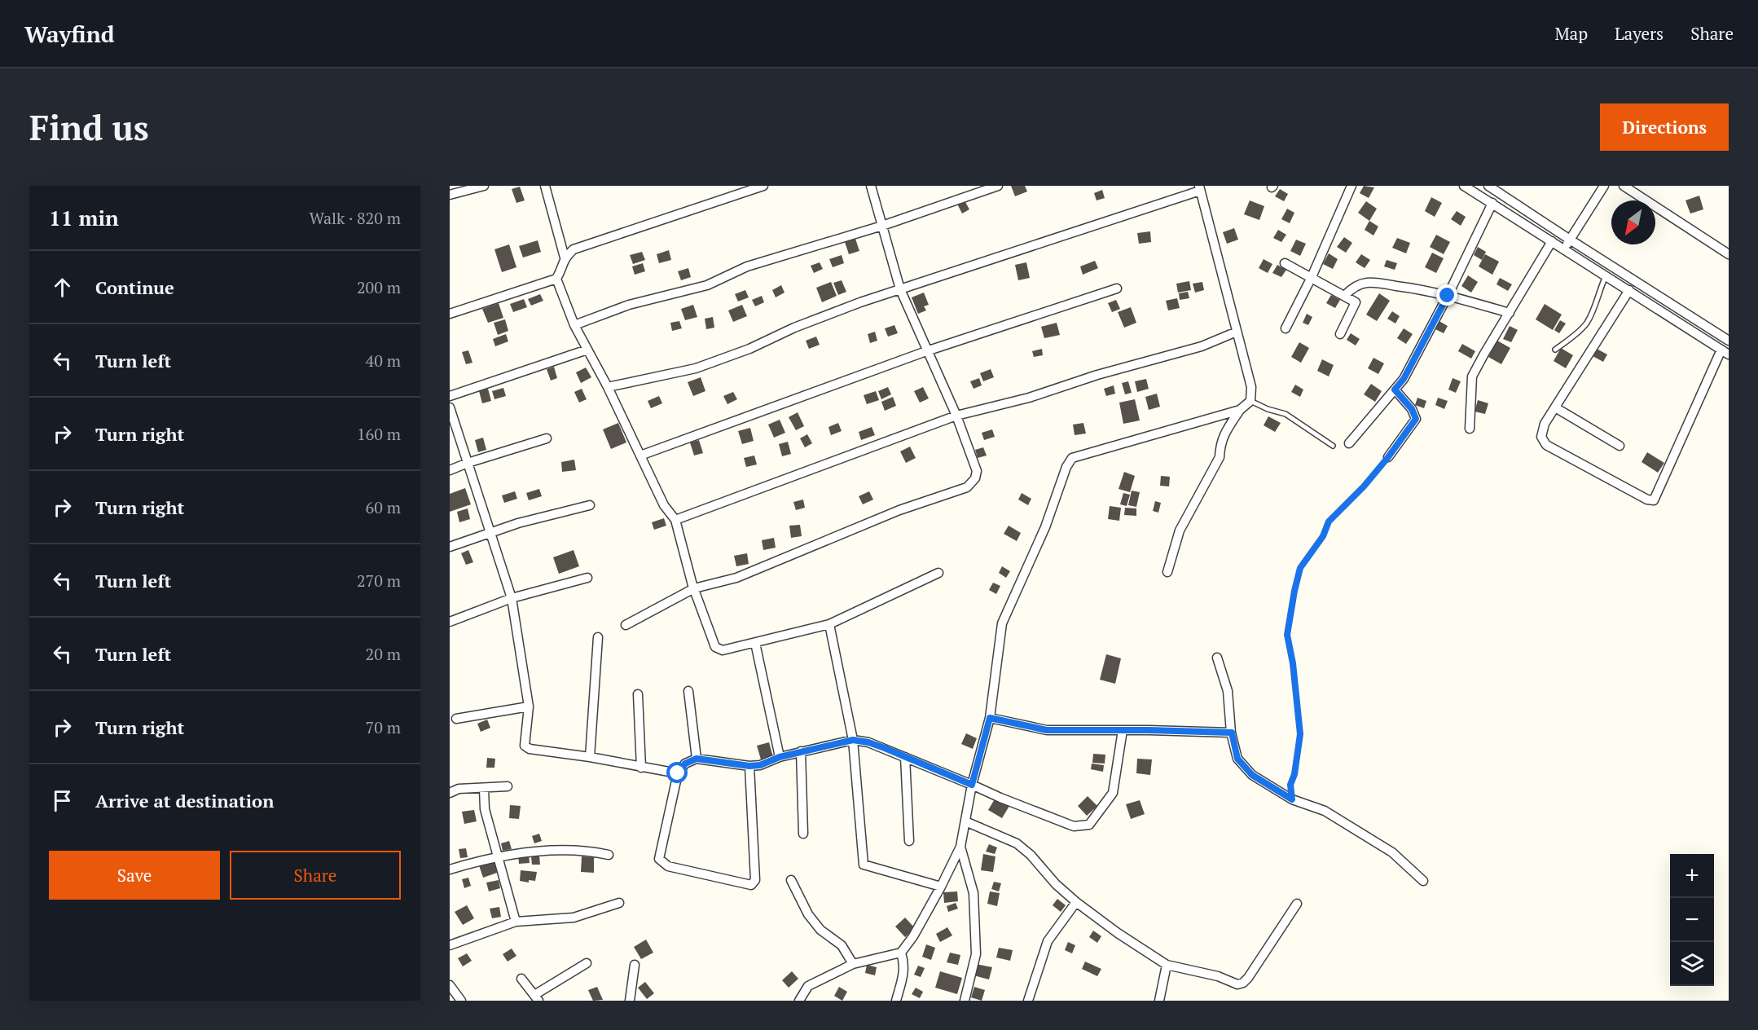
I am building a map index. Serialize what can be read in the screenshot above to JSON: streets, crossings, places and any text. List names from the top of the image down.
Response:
{
  "north": "bottom left",
  "page": {
    "header": "Wayfind",
    "nav": ["Map", "Layers", "Share"],
    "buttons": [
      "Directions",
      ["Save", "Share"]
    ],
    "title": "Find us",
    "heading": ["11 min", "Walk · 820 m"],
    "list": [
      ["Continue", "200 m"],
      ["Turn left", "40 m"],
      ["Turn right", "160 m"],
      ["Turn right", "60 m"],
      ["Turn left", "270 m"],
      ["Turn left", "20 m"],
      ["Turn right", "70 m"],
      "Arrive at destination"
    ],
    "map_buttons": ["+", "−"]
  }
}
